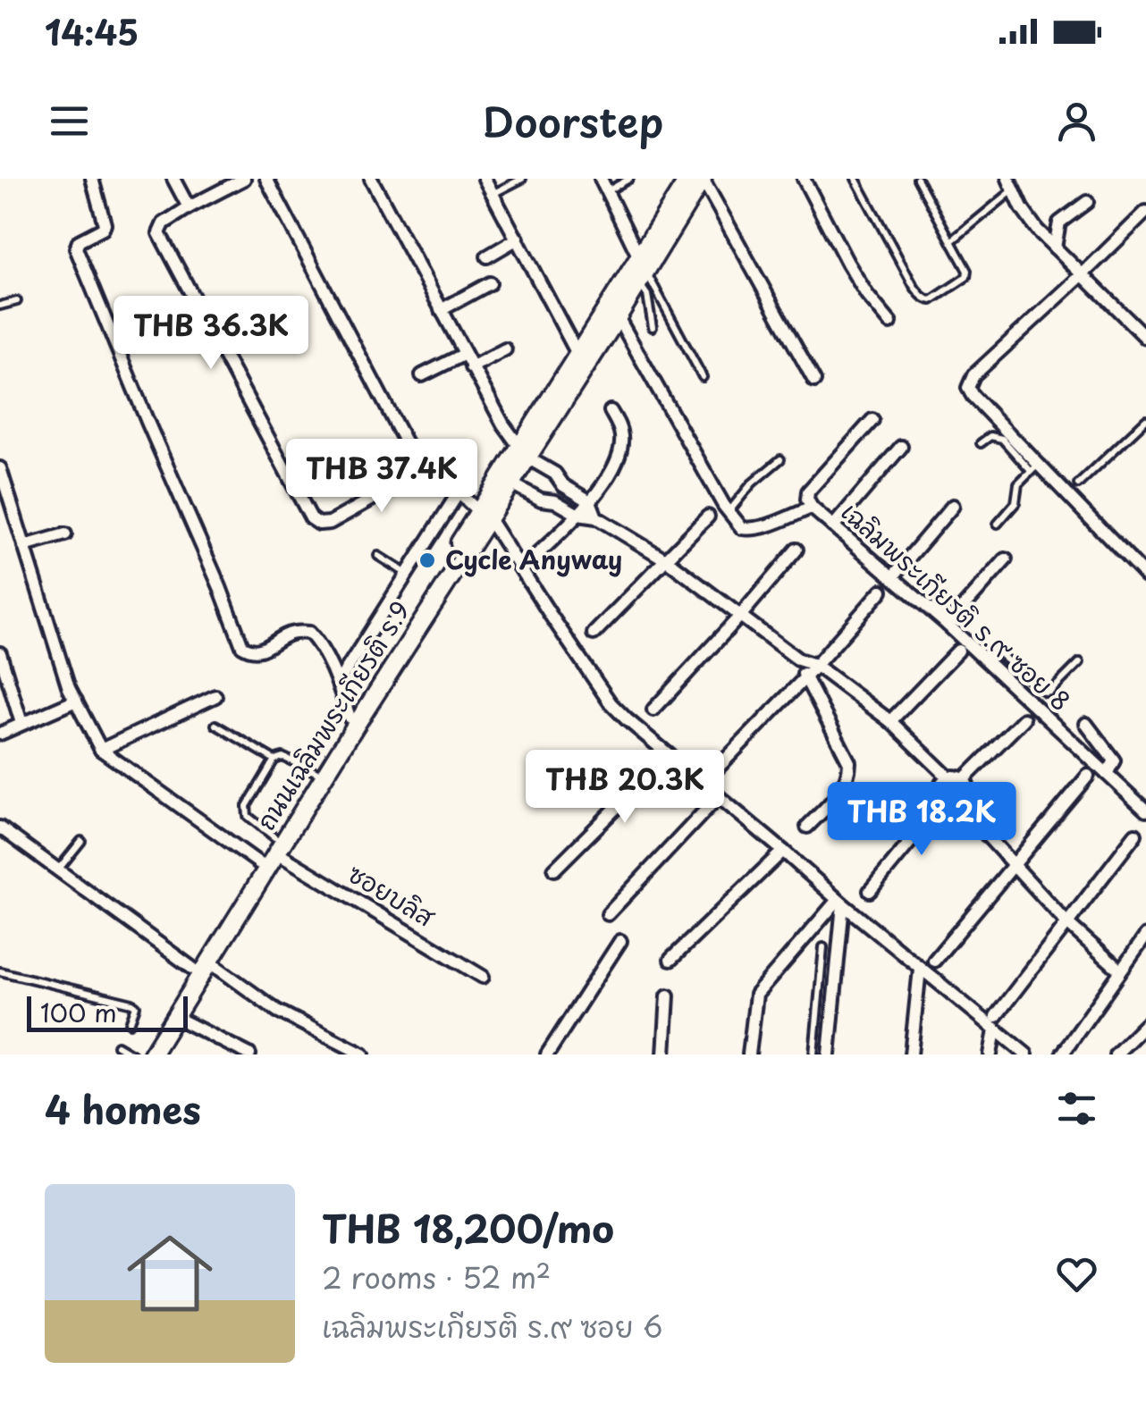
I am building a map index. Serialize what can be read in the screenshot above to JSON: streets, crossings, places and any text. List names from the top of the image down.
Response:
{
  "streets": {
    "main road": ["ถนนเฉลิมพระเกียรติ ร.9"],
    "street": ["เฉลิมพระเกียรติ ร.๙ ซอย 8", "ซอยบลิส"]
  },
  "crossings": [
    ["ถนนเฉลิมพระเกียรติ ร.9", "ซอยบลิส"]
  ],
  "places": ["Cycle Anyway"],
  "scale_bar": "100 m",
  "page": {
    "status": "14:45",
    "header": "Doorstep",
    "price": [
      "THB 36.3K",
      "THB 37.4K",
      "THB 20.3K",
      "THB 18.2K"
    ],
    "scale": "100 m",
    "heading": "4 homes",
    "list": [
      {
        "name": "THB 18,200/mo",
        "note": "2 rooms · 52 m² · เฉลิมพระเกียรติ ร.๙ ซอย 6"
      }
    ]
  }
}
